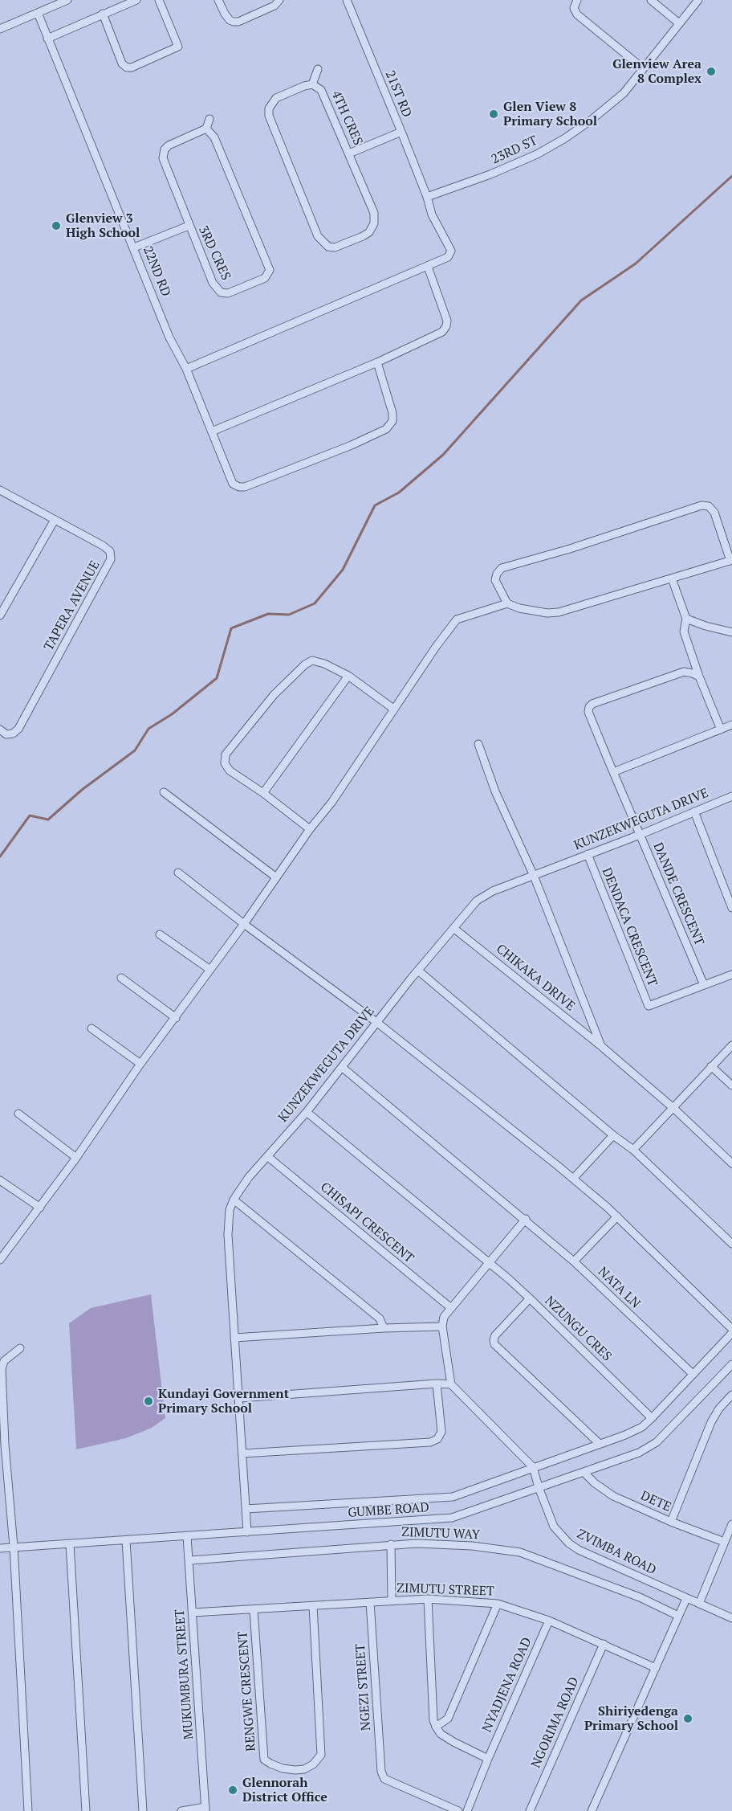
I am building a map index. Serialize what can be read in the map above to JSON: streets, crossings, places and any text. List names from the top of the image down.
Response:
{
  "streets": {
    "street": [
      "21ST RD",
      "4TH CRES",
      "23RD ST",
      "3RD CRES",
      "22ND RD",
      "TAPERA AVENUE",
      "KUNZEKWEGUTA DRIVE",
      "DANDE CRESCENT",
      "DENDACA CRESCENT",
      "CHIKAKA DRIVE",
      "CHISAPI CRESCENT",
      "NATA LN",
      "NZUNGU CRES",
      "DETE",
      "GUMBE ROAD",
      "ZIMUTU WAY",
      "ZVIMBA ROAD",
      "ZIMUTU STREET",
      "MUKUMBURA STREET",
      "NYADJENA ROAD",
      "NGEZI STREET",
      "RENGWE CRESCENT",
      "NGORIMA ROAD"
    ]
  },
  "crossings": [
    ["21ST RD", "23RD ST"],
    ["KUNZEKWEGUTA DRIVE", "DANDE CRESCENT"],
    ["KUNZEKWEGUTA DRIVE", "DENDACA CRESCENT"],
    ["KUNZEKWEGUTA DRIVE", "CHIKAKA DRIVE"],
    ["KUNZEKWEGUTA DRIVE", "CHISAPI CRESCENT"],
    ["KUNZEKWEGUTA DRIVE", "NATA LN"],
    ["KUNZEKWEGUTA DRIVE", "GUMBE ROAD"],
    ["DANDE CRESCENT", "DENDACA CRESCENT"],
    ["DETE", "GUMBE ROAD"],
    ["GUMBE ROAD", "ZVIMBA ROAD"],
    ["GUMBE ROAD", "MUKUMBURA STREET"],
    ["ZIMUTU WAY", "MUKUMBURA STREET"],
    ["ZIMUTU STREET", "MUKUMBURA STREET"],
    ["ZIMUTU STREET", "NYADJENA ROAD"],
    ["ZIMUTU STREET", "NGEZI STREET"],
    ["ZIMUTU STREET", "RENGWE CRESCENT"],
    ["ZIMUTU STREET", "NGORIMA ROAD"]
  ],
  "places": [
    "Glenview Area 8 Complex",
    "Glen View 8 Primary School",
    "Glenview 3 High School",
    "Kundayi Government Primary School",
    "Shiriyedenga Primary School",
    "Glennorah District Office"
  ]
}
